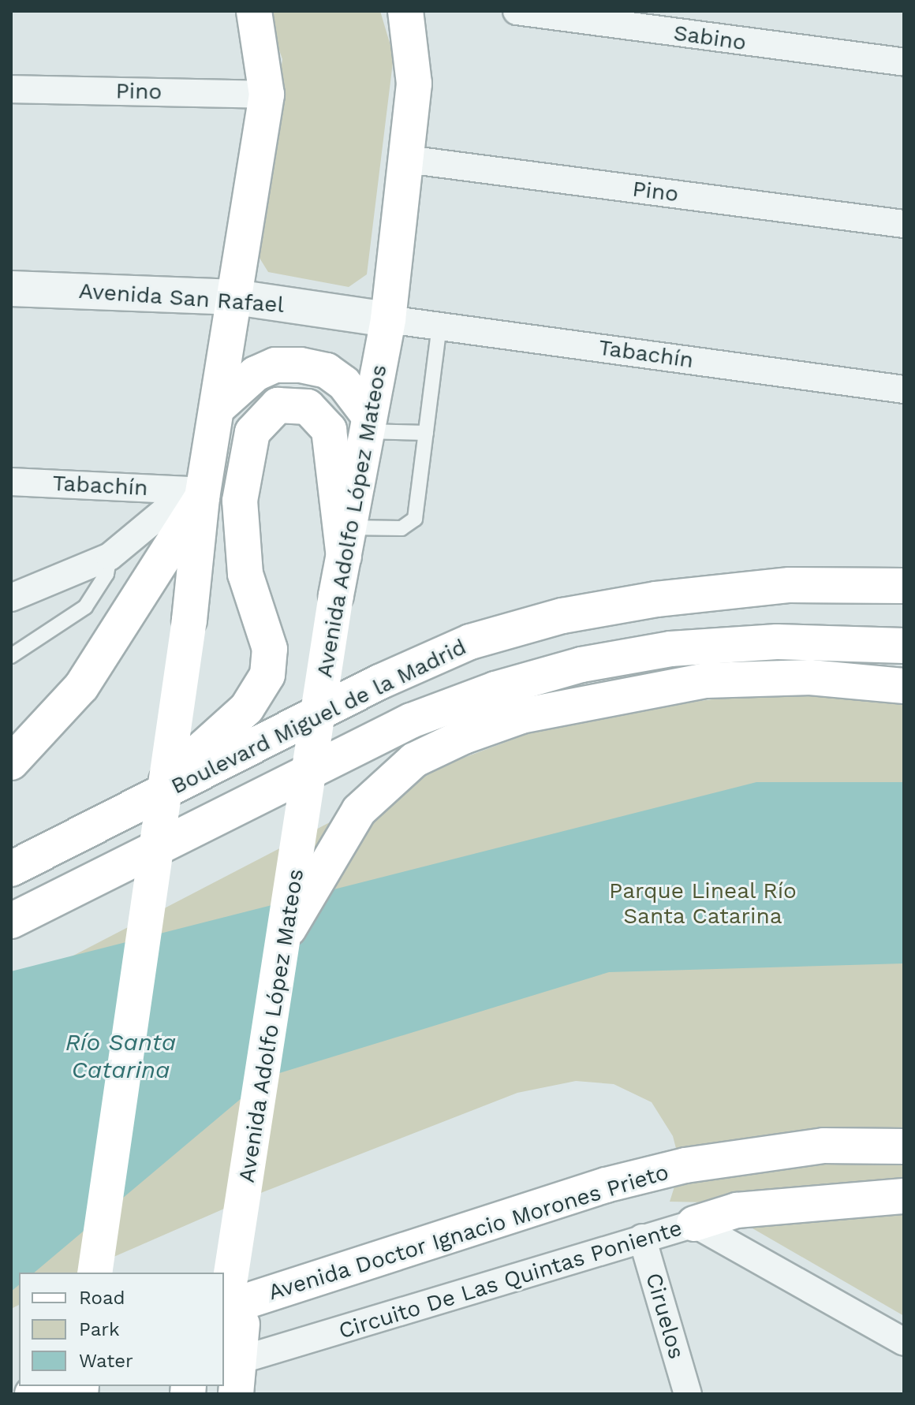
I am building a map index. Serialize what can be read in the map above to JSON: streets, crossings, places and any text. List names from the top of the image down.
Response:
{
  "streets": {
    "main road": ["Avenida Adolfo López Mateos", "Boulevard Miguel de la Madrid", "Avenida Doctor Ignacio Morones Prieto"],
    "street": [
      "Sabino",
      "Pino",
      "Avenida San Rafael",
      "Tabachín",
      "Circuito De Las Quintas Poniente",
      "Ciruelos"
    ]
  },
  "crossings": [
    ["Pino", "Avenida Adolfo López Mateos"],
    ["Avenida San Rafael", "Tabachín"],
    ["Avenida San Rafael", "Avenida Adolfo López Mateos"],
    ["Tabachín", "Avenida Adolfo López Mateos"],
    ["Avenida Adolfo López Mateos", "Avenida Doctor Ignacio Morones Prieto"],
    ["Avenida Adolfo López Mateos", "Circuito De Las Quintas Poniente"],
    ["Circuito De Las Quintas Poniente", "Ciruelos"]
  ],
  "water": ["Río Santa Catarina"],
  "parks": ["Parque Lineal Río Santa Catarina"],
  "legend": ["Road", "Park", "Water"]
}
